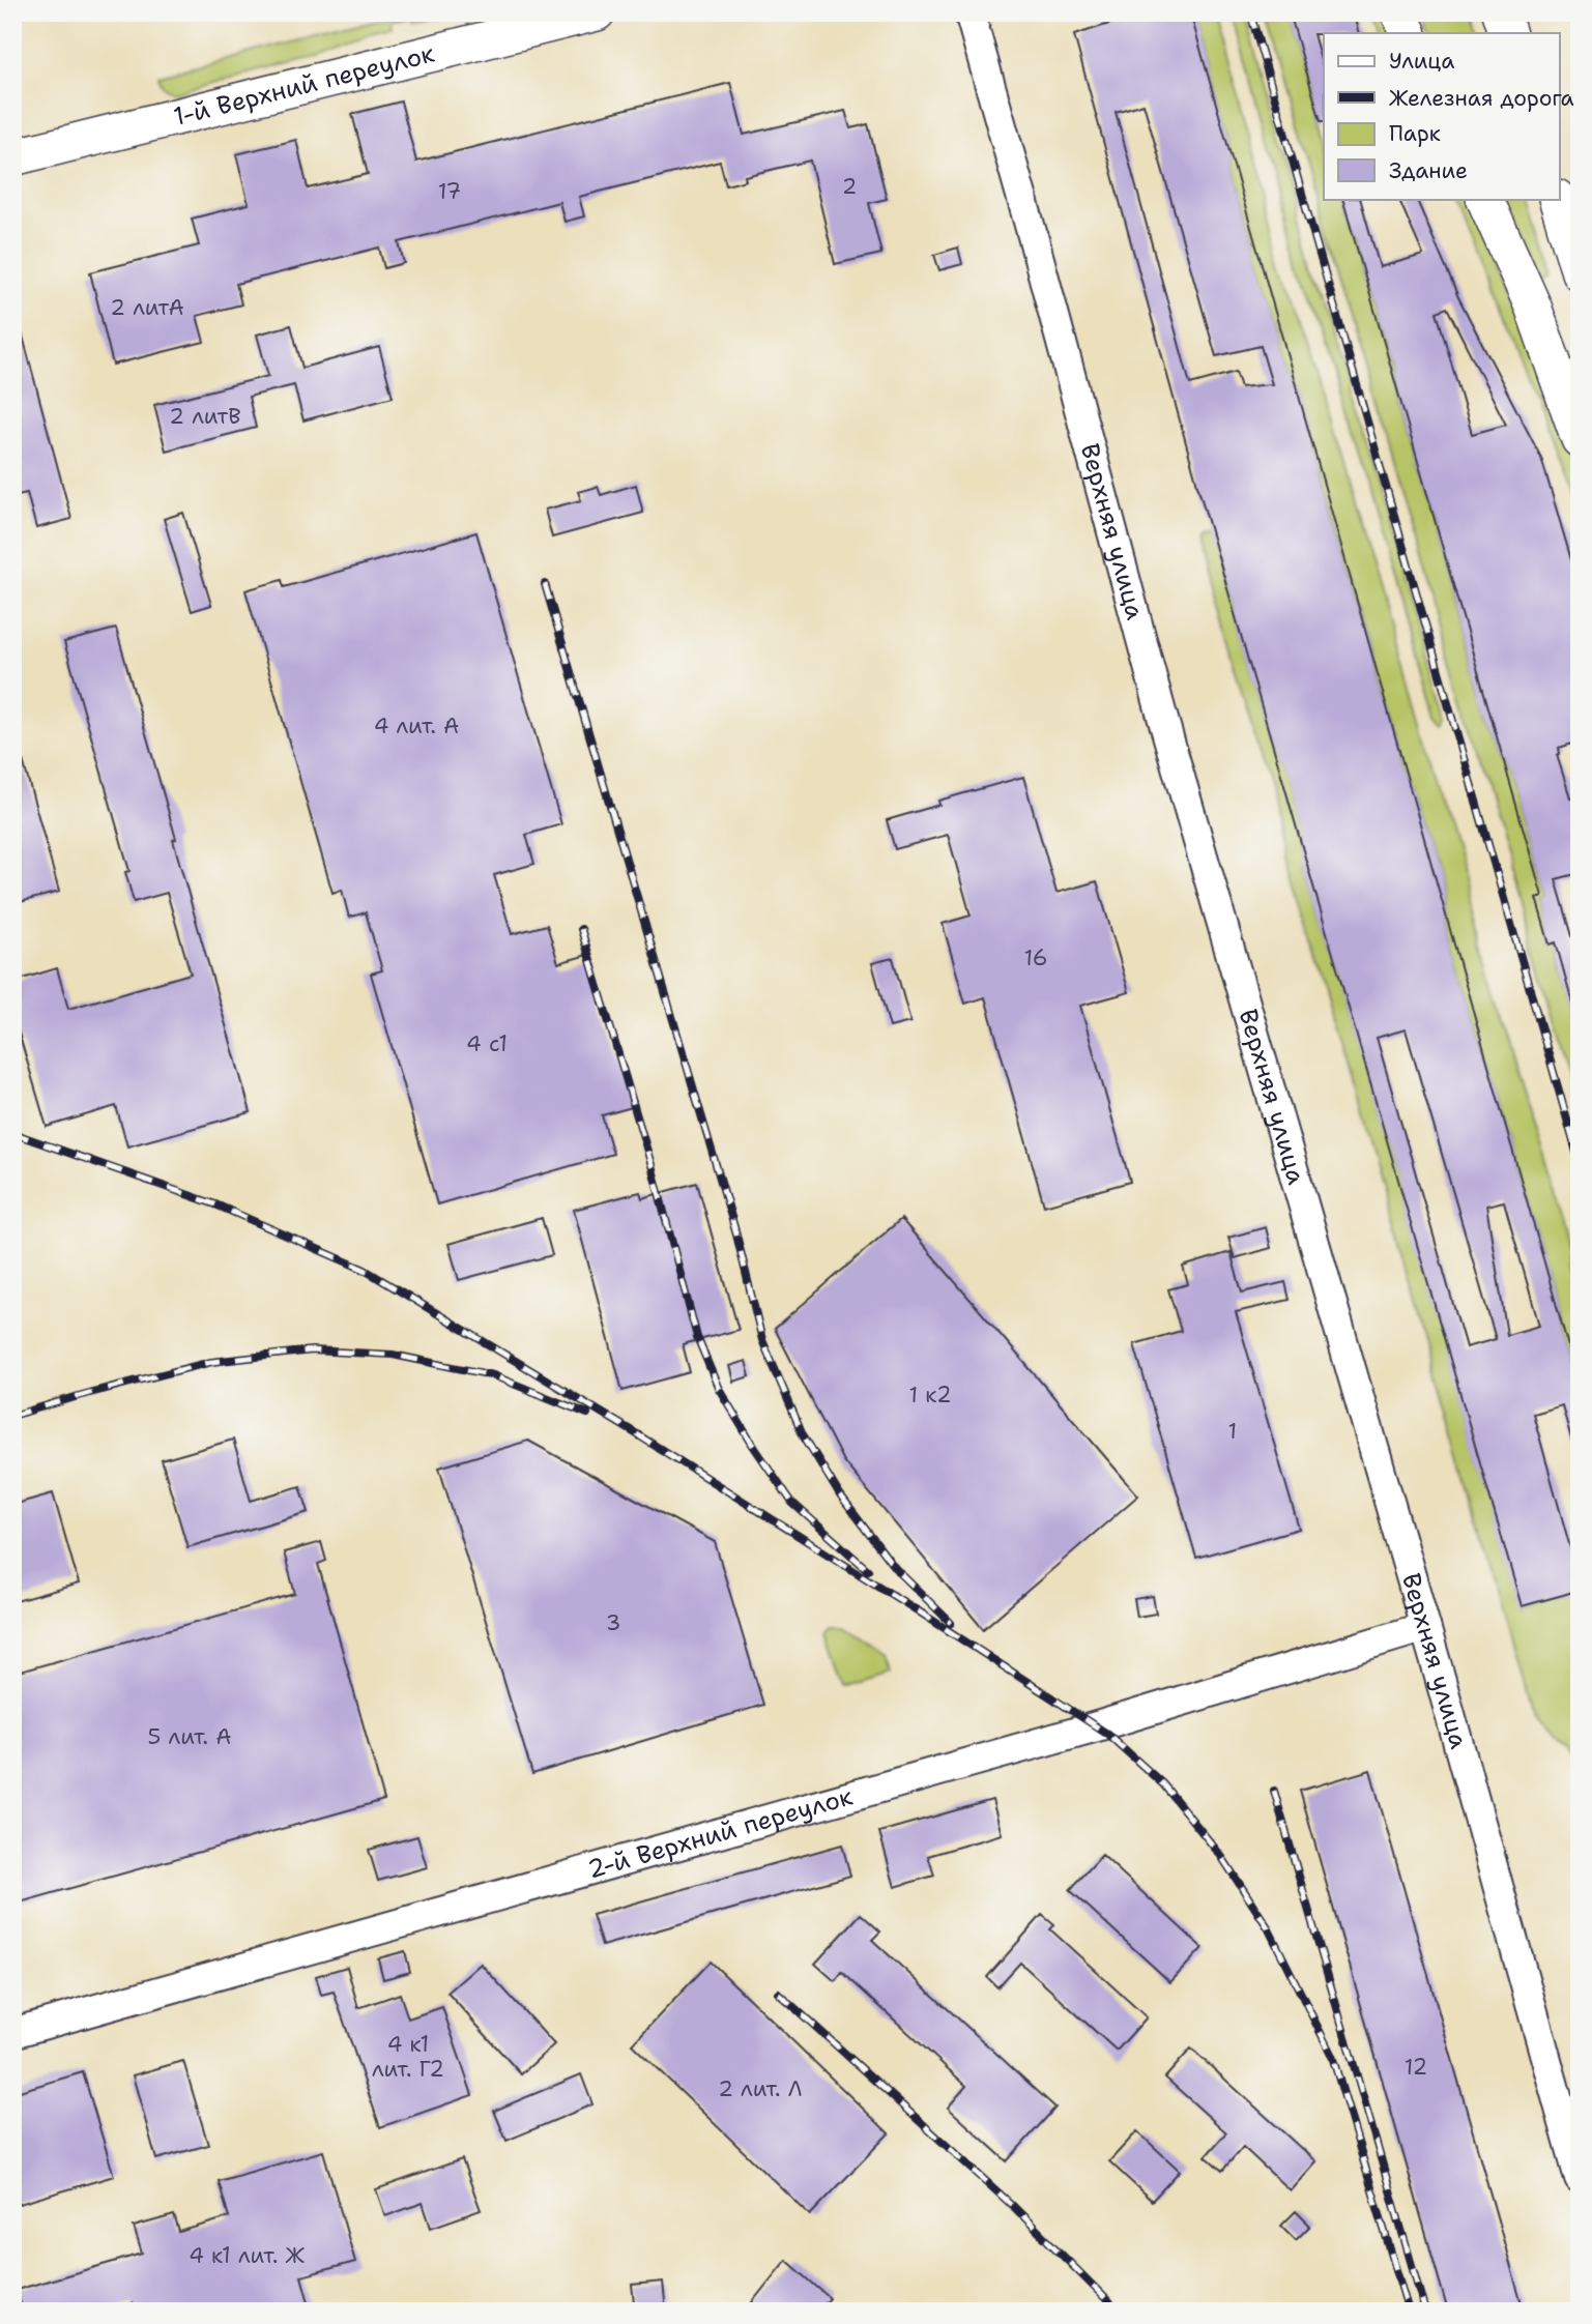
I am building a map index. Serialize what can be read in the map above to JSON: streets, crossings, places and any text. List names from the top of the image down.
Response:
{
  "streets": {
    "main road": ["1-й Верхний переулок"],
    "street": ["Верхняя улица", "2-й Верхний переулок"]
  },
  "crossings": [
    ["Верхняя улица", "2-й Верхний переулок"]
  ],
  "house_numbers": [
    "2",
    "17",
    "2 литА",
    "2 литВ",
    "4 лит. А",
    "16",
    "4 с1",
    "1 к2",
    "1",
    "3",
    "5 лит. А",
    "4 к1 лит. Г2",
    "12",
    "2 лит. Л",
    "4 к1 лит. Ж"
  ],
  "legend": [
    "Улица",
    "Железная дорога",
    "Парк",
    "Здание"
  ]
}
